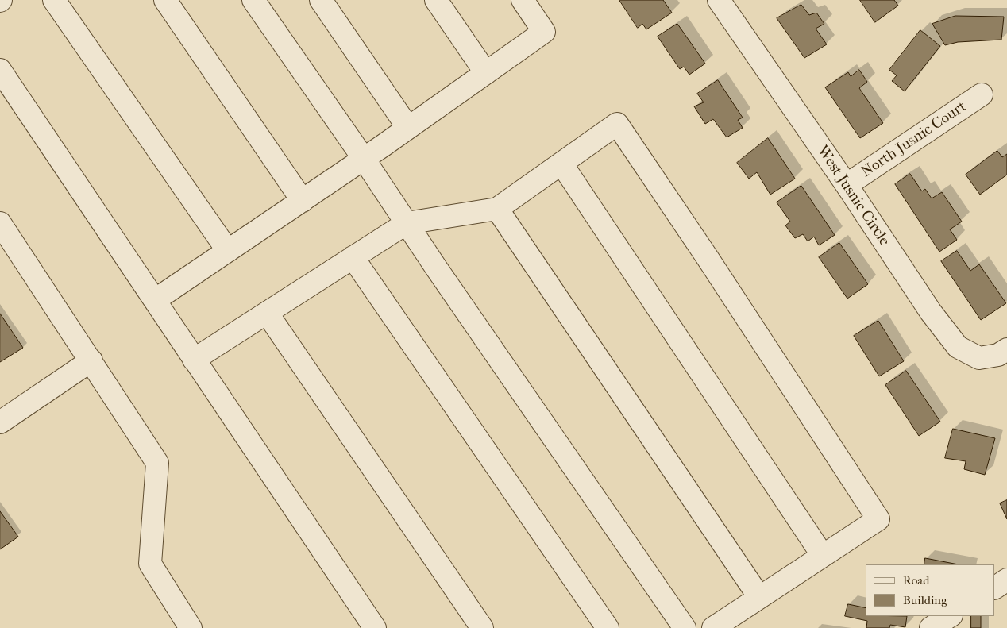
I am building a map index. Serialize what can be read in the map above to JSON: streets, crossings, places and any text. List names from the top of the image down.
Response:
{
  "streets": {
    "street": ["North Jusnic Court", "West Jusnic Circle"]
  },
  "crossings": [
    ["North Jusnic Court", "West Jusnic Circle"]
  ],
  "legend": ["Road", "Building"]
}
